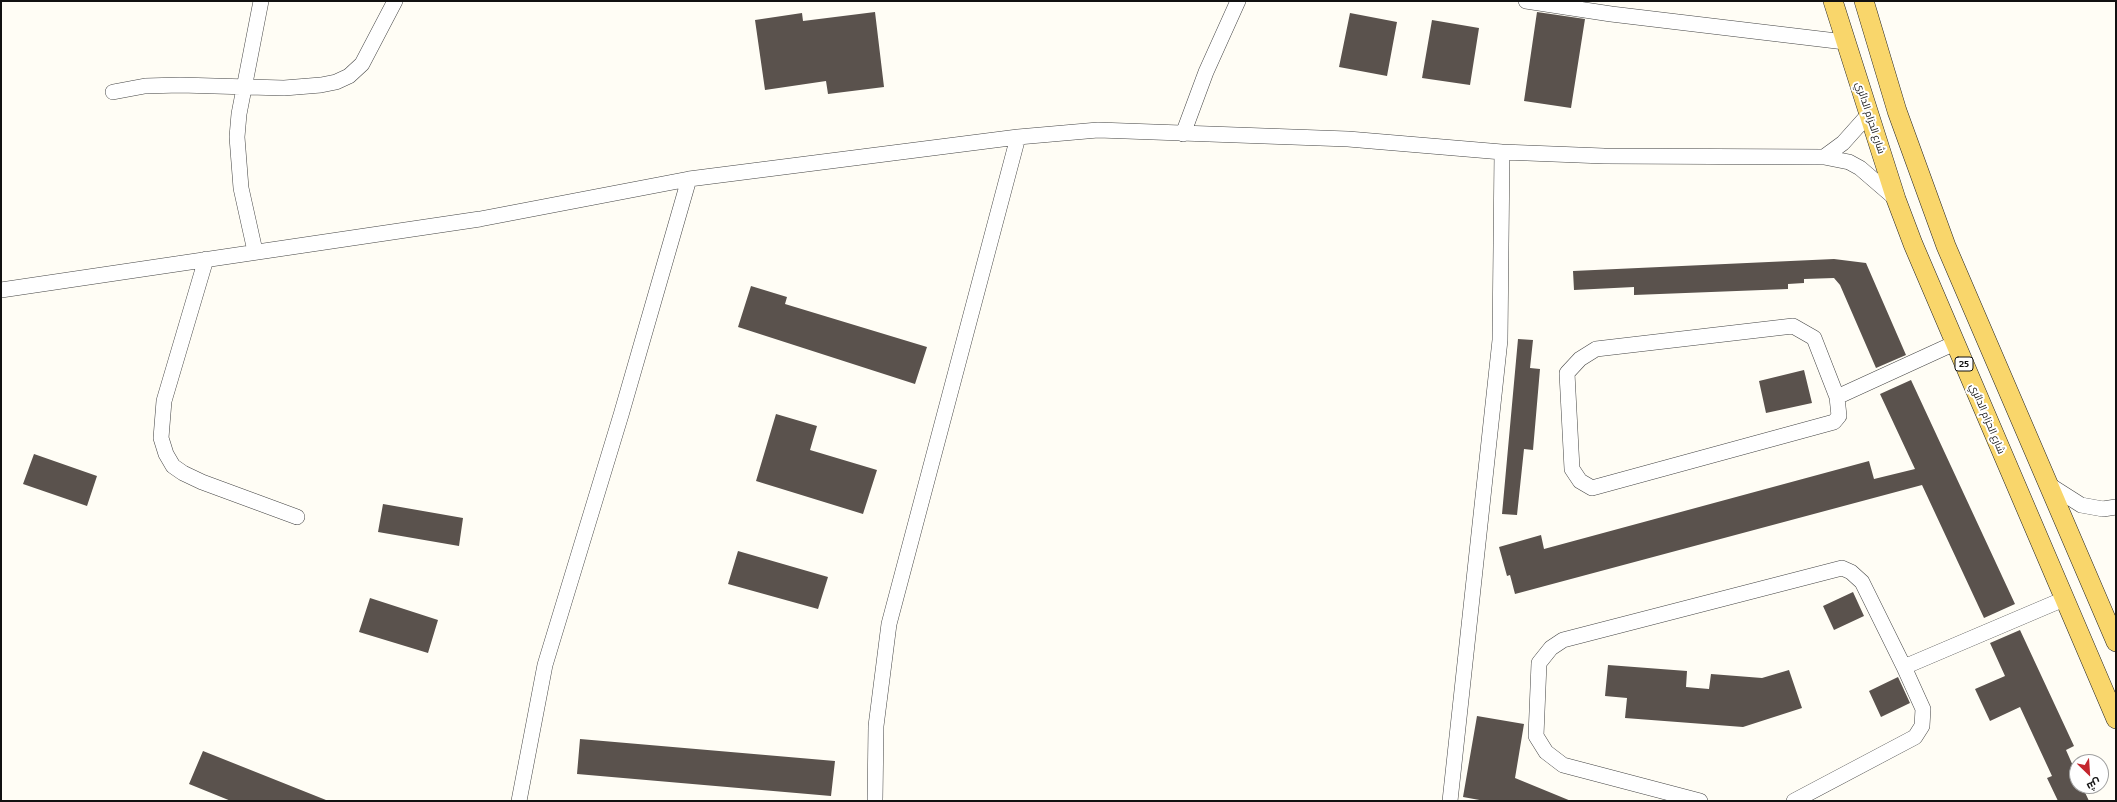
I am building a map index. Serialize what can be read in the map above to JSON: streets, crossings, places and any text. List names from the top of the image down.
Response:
{
  "streets": {
    "main road": ["شارع الحزام الدائري", "25"]
  },
  "north": "bottom right"
}
